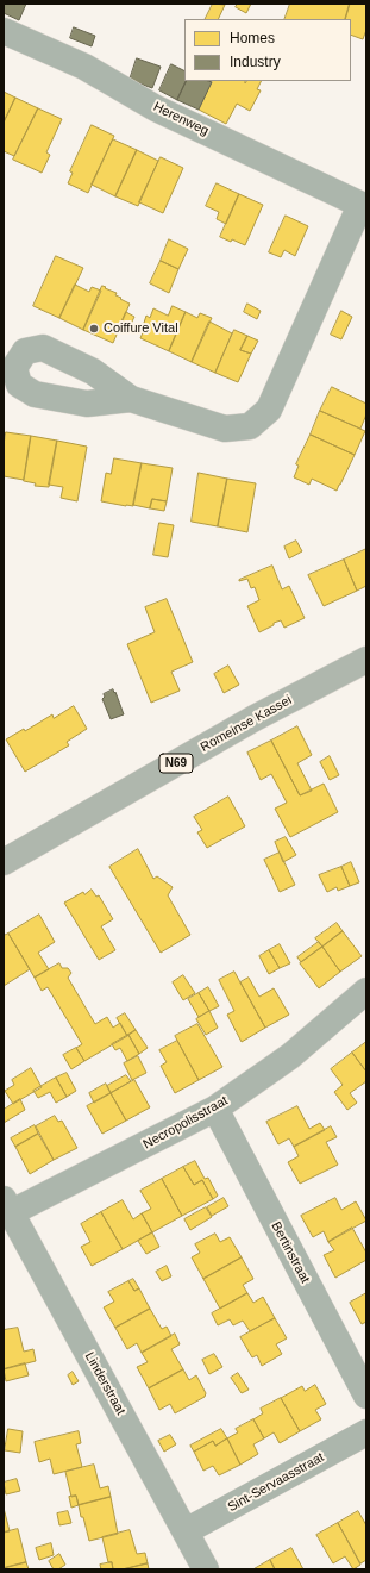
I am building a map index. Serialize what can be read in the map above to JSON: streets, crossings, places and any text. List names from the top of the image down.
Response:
{
  "streets": {
    "main road": ["Romeinse Kassei", "N69"],
    "street": [
      "Herenweg",
      "Necropolisstraat",
      "Bertinstraat",
      "Linderstraat",
      "Sint-Servaasstraat"
    ]
  },
  "crossings": [
    ["Necropolisstraat", "Bertinstraat"],
    ["Necropolisstraat", "Linderstraat"],
    ["Linderstraat", "Sint-Servaasstraat"]
  ],
  "places": ["Coiffure Vital"],
  "legend": ["Homes", "Industry"]
}
